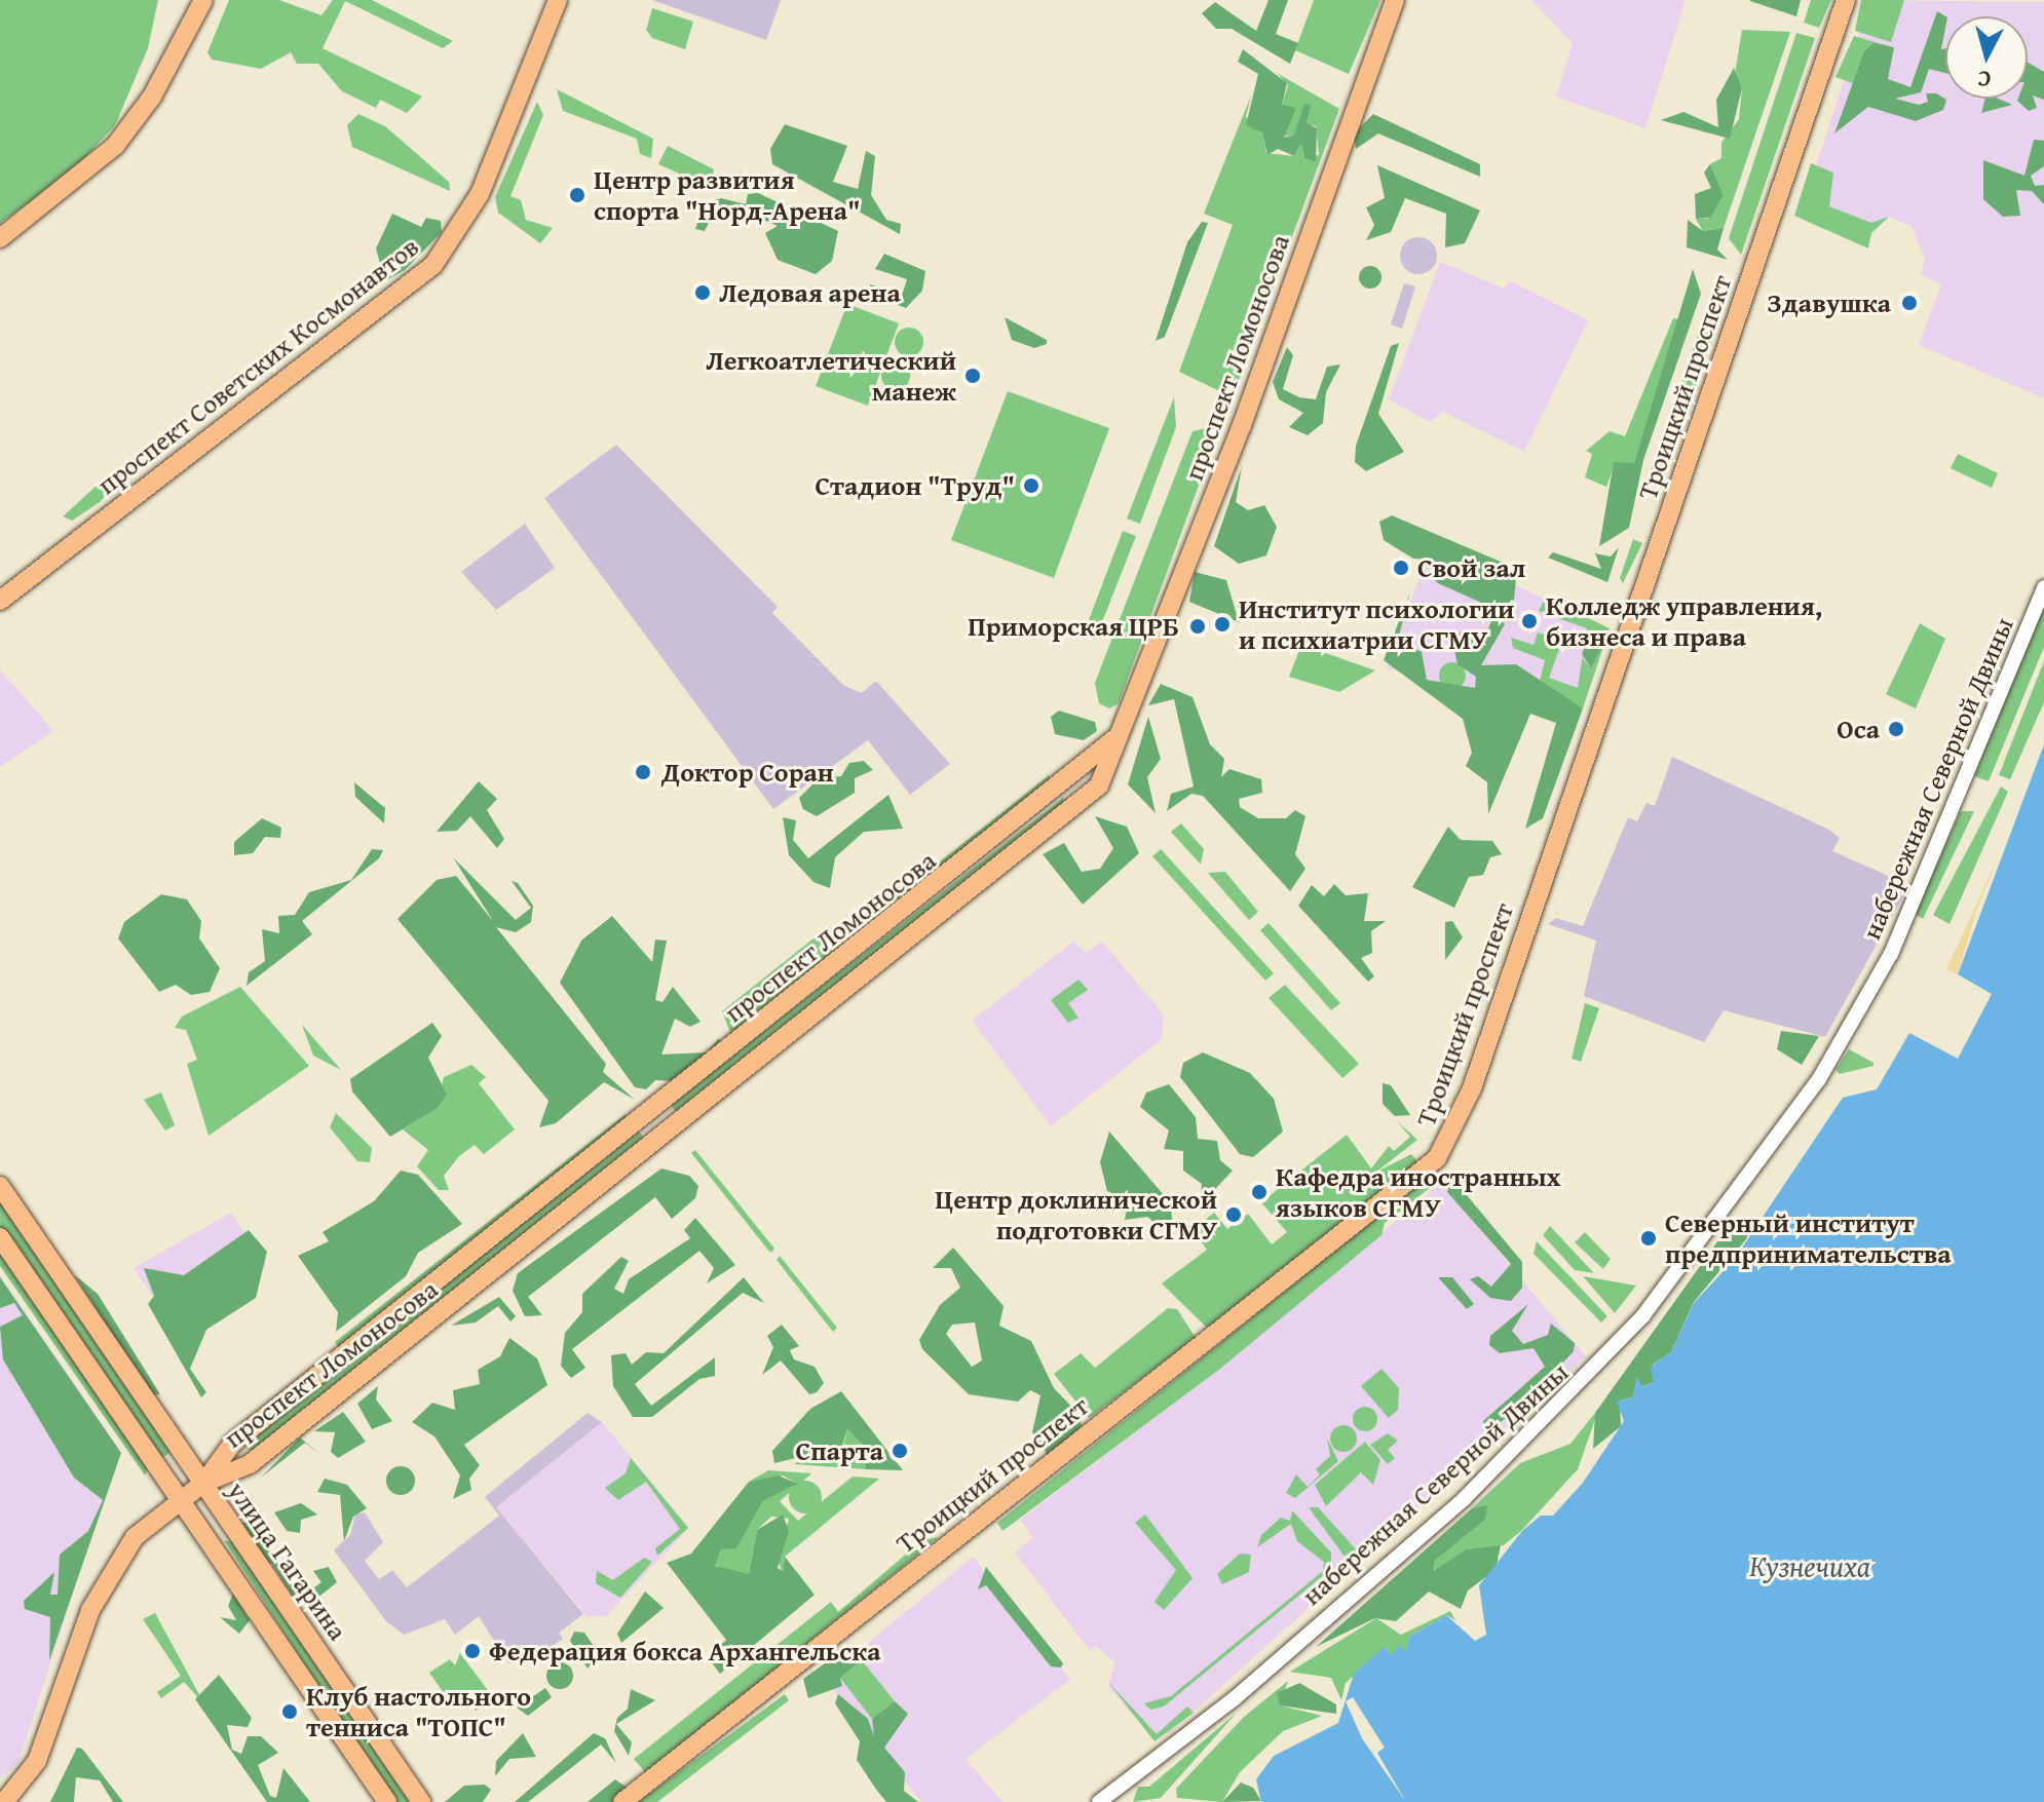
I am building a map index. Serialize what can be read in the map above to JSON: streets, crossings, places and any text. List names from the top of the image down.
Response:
{
  "streets": {
    "main road": [
      "проспект Ломоносова",
      "проспект Советских Космонавтов",
      "Троицкий проспект",
      "улица Гагарина"
    ],
    "street": ["набережная Северной Двины"]
  },
  "crossings": [
    ["проспект Ломоносова", "улица Гагарина"]
  ],
  "water": ["Кузнечиха"],
  "places": [
    "Центр развития спорта \"Норд-Арена\"",
    "Ледовая арена",
    "Здавушка",
    "Легкоатлетический манеж",
    "Стадион \"Труд\"",
    "Свой зал",
    "Колледж управления, бизнеса и права",
    "Институт психологии и психиатрии СГМУ",
    "Приморская ЦРБ",
    "Оса",
    "Доктор Соран",
    "Кафедра иностранных языков СГМУ",
    "Центр доклинической подготовки СГМУ",
    "Северный институт предпринимательства",
    "Спарта",
    "Федерация бокса Архангельска",
    "Клуб настольного тенниса \"ТОПС\""
  ],
  "north": "bottom"
}
